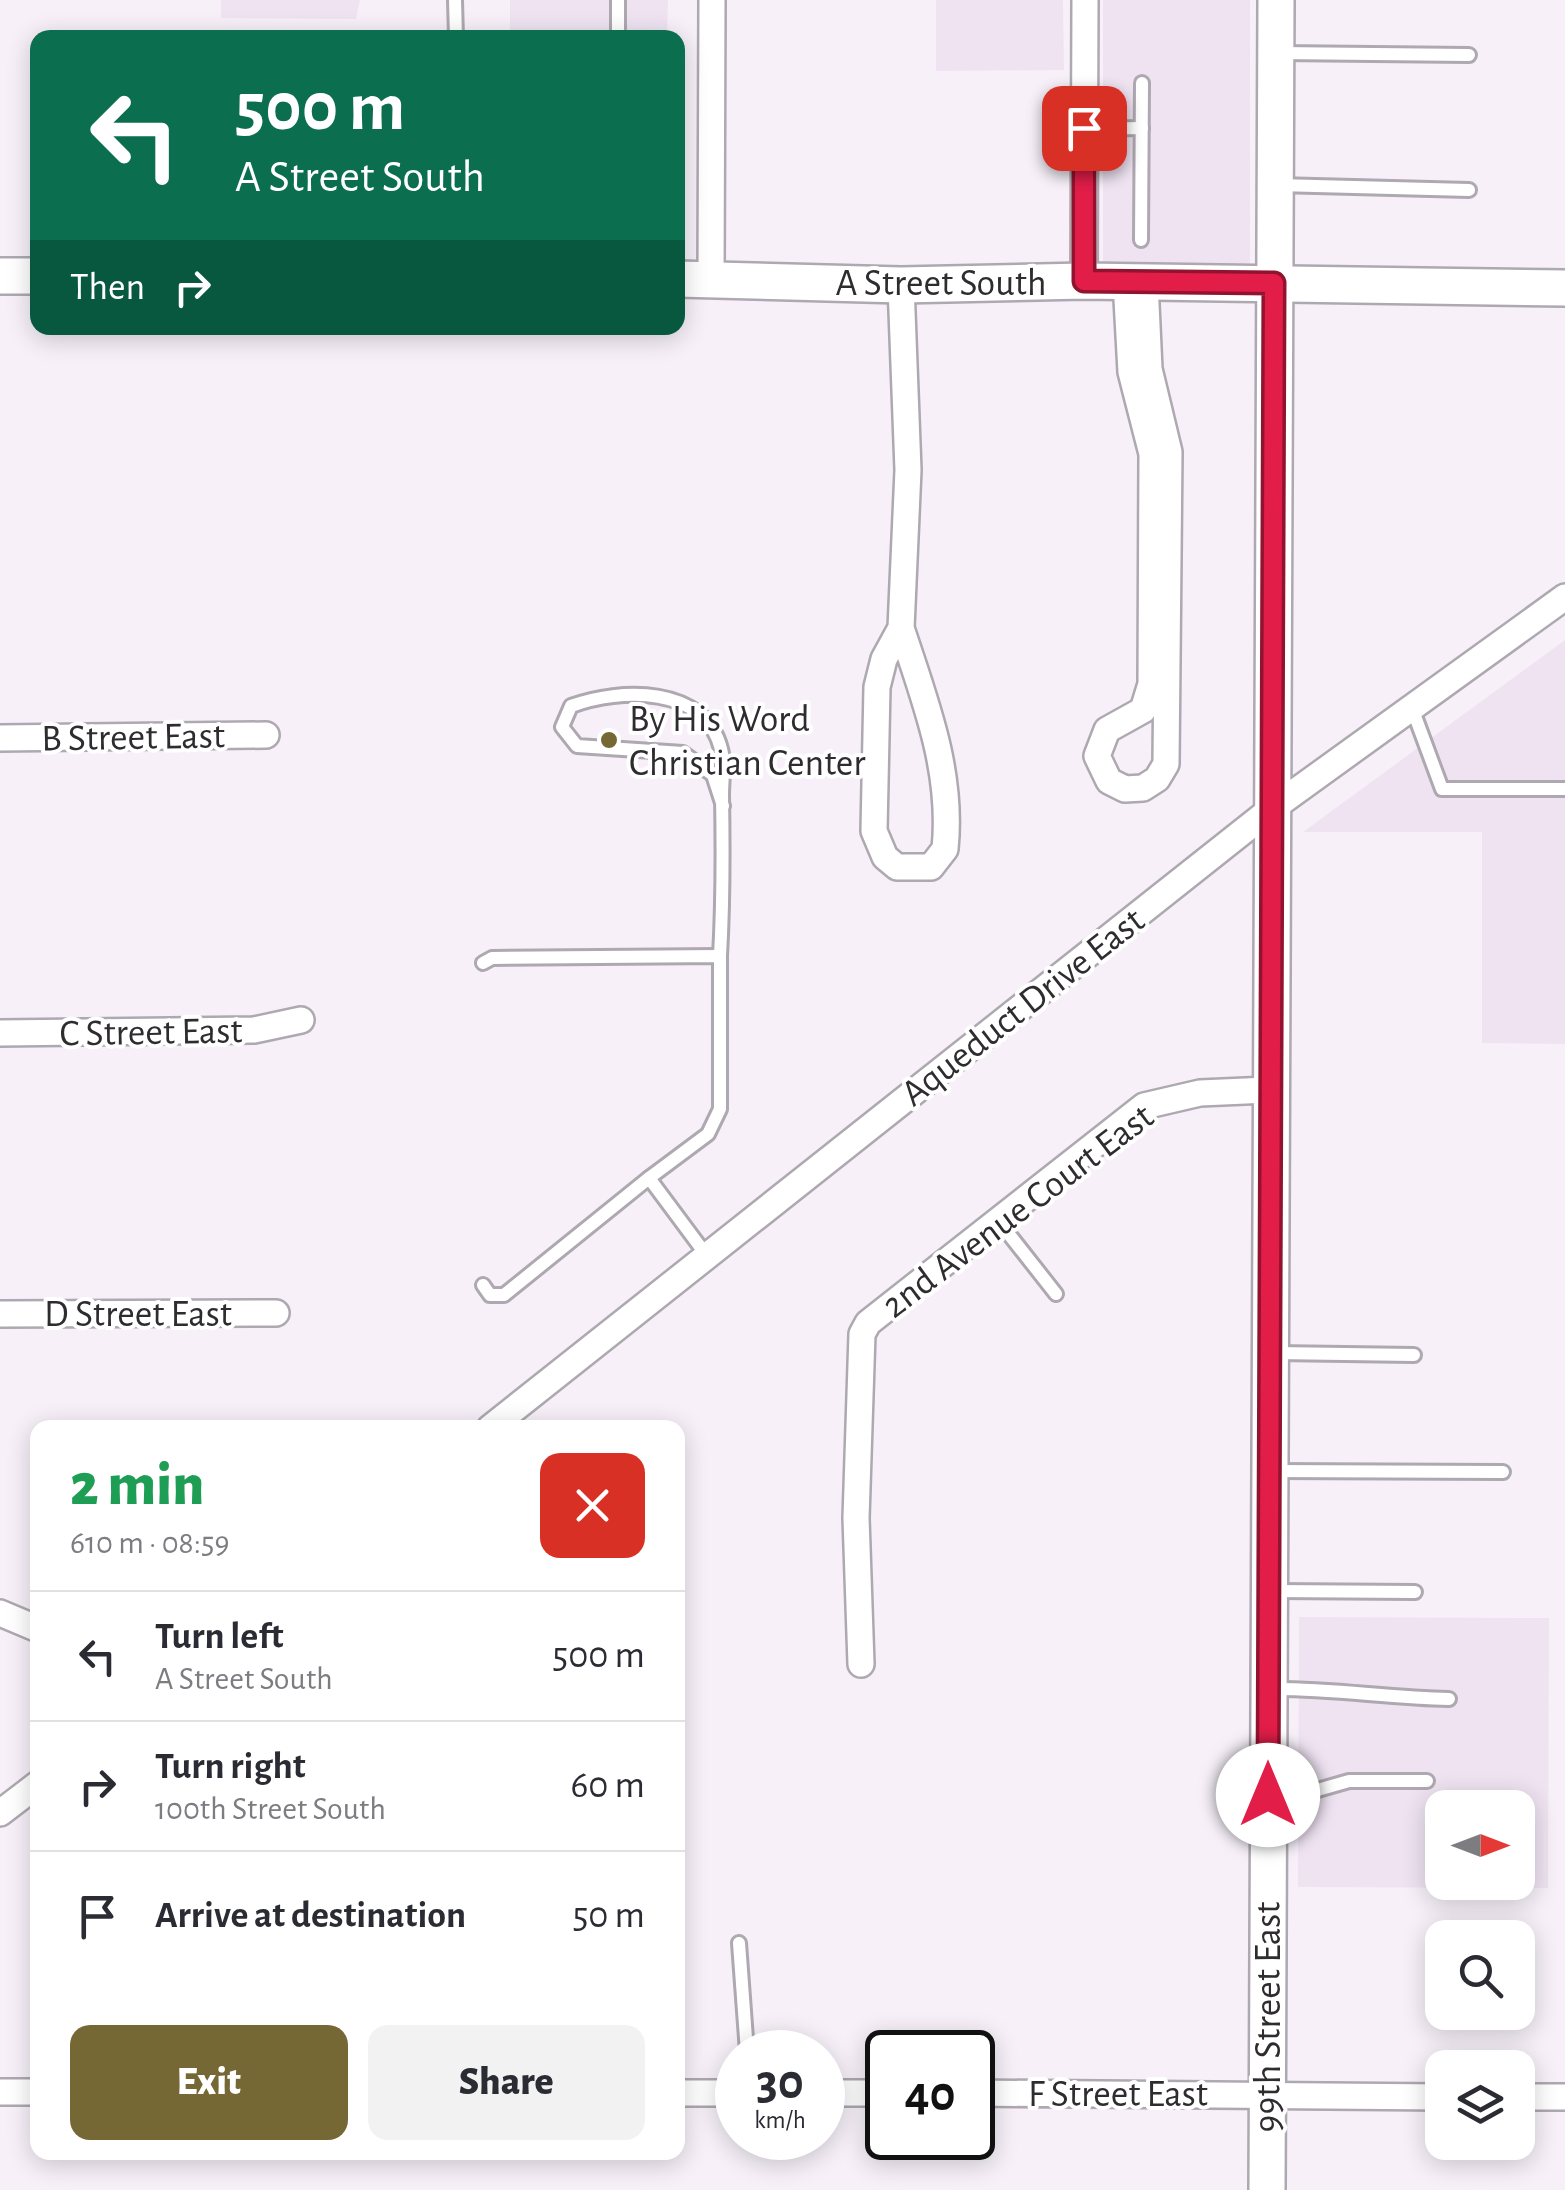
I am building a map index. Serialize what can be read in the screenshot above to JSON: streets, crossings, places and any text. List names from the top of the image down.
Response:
{
  "streets": {
    "street": [
      "A Street South",
      "B Street East",
      "Aqueduct Drive East",
      "C Street East",
      "2nd Avenue Court East",
      "D Street East",
      "99th Street East",
      "F Street East"
    ]
  },
  "crossings": [
    ["A Street South", "99th Street East"],
    ["Aqueduct Drive East", "99th Street East"],
    ["2nd Avenue Court East", "99th Street East"],
    ["99th Street East", "F Street East"]
  ],
  "places": ["By His Word Christian Center"],
  "north": "right",
  "page": {
    "turn": ["500 m", "A Street South"],
    "then": "Then",
    "heading": ["2 min", "610 m · 08:59"],
    "list": [
      {
        "name": "Turn left",
        "note": "A Street South",
        "value": "500 m"
      },
      {
        "name": "Turn right",
        "note": "100th Street South",
        "value": "60 m"
      },
      {
        "name": "Arrive at destination",
        "value": "50 m"
      }
    ],
    "buttons": ["Exit", "Share"],
    "speed": "30 km/h",
    "limit": "40"
  }
}
